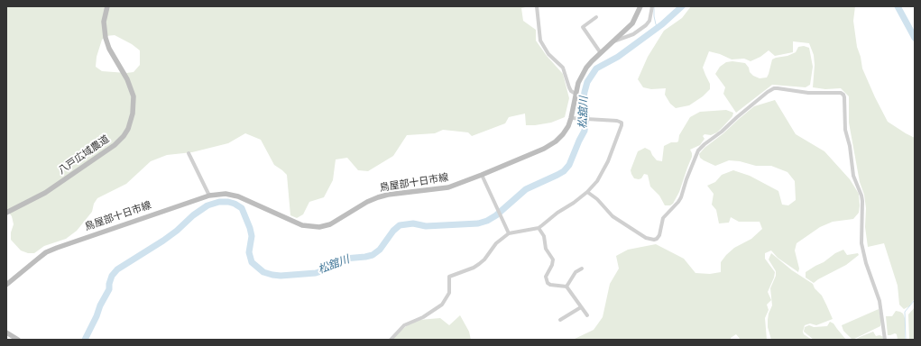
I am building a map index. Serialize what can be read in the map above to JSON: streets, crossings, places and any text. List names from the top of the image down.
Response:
{
  "streets": {
    "main road": ["八戸広域農道", "鳥屋部十日市線"]
  },
  "water": ["松舘川"]
}
